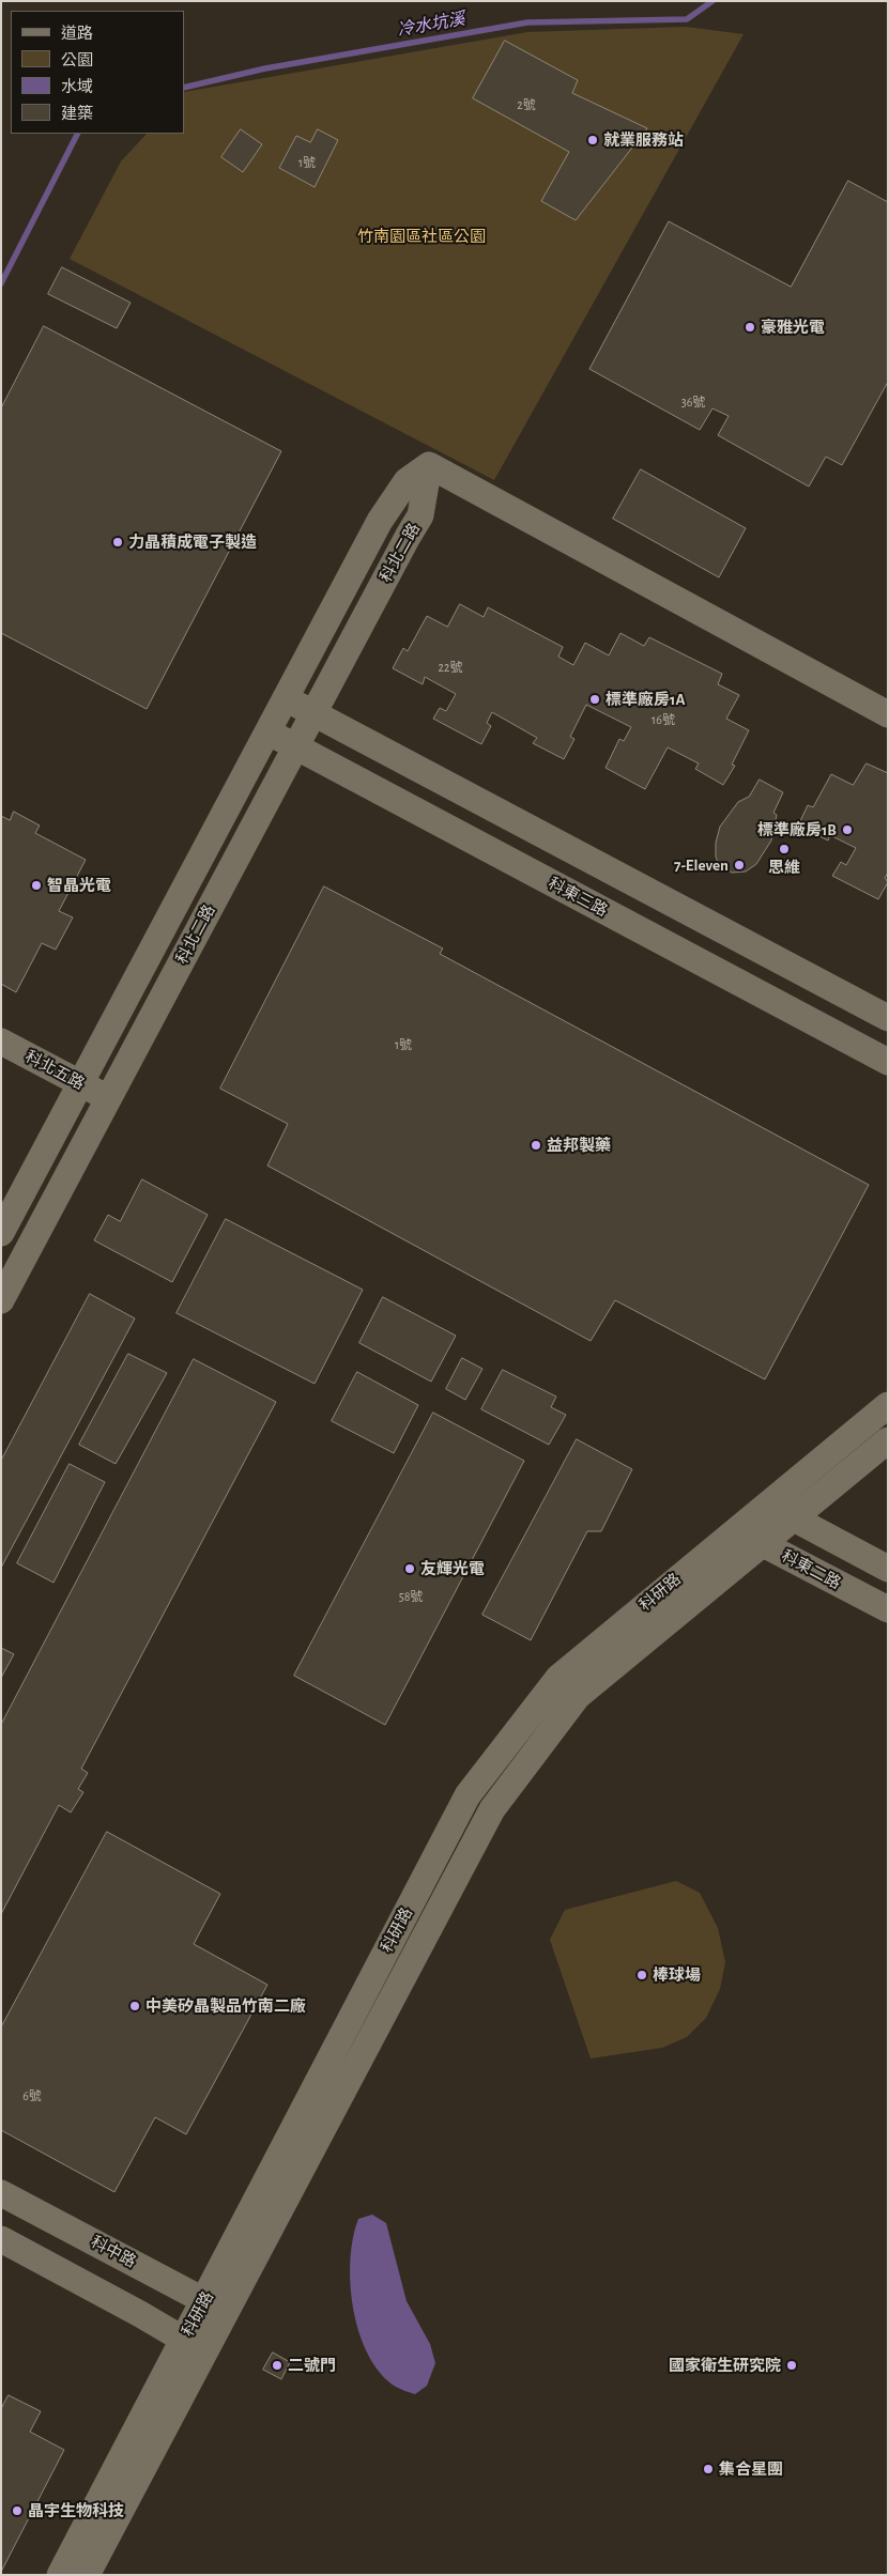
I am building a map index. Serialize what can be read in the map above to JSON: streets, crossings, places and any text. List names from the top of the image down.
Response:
{
  "streets": {
    "street": [
      "科北二路",
      "科東三路",
      "科北五路",
      "科東二路",
      "科研路",
      "科中路"
    ]
  },
  "crossings": [
    ["科北二路", "科東三路"],
    ["科北二路", "科北五路"],
    ["科東二路", "科研路"],
    ["科研路", "科中路"]
  ],
  "water": ["冷水坑溪"],
  "parks": ["竹南園區社區公園"],
  "places": [
    "就業服務站",
    "豪雅光電",
    "力晶積成電子製造",
    "標準廠房1A",
    "標準廠房1B",
    "思維",
    "7-Eleven",
    "智晶光電",
    "益邦製藥",
    "友輝光電",
    "棒球場",
    "中美矽晶製品竹南二廠",
    "二號門",
    "國家衛生研究院",
    "集合星團",
    "晶宇生物科技"
  ],
  "house_numbers": [
    "2號",
    "1號",
    "36號",
    "22號",
    "16號",
    "1號",
    "58號",
    "6號"
  ],
  "legend": [
    "道路",
    "公園",
    "水域",
    "建築"
  ]
}
